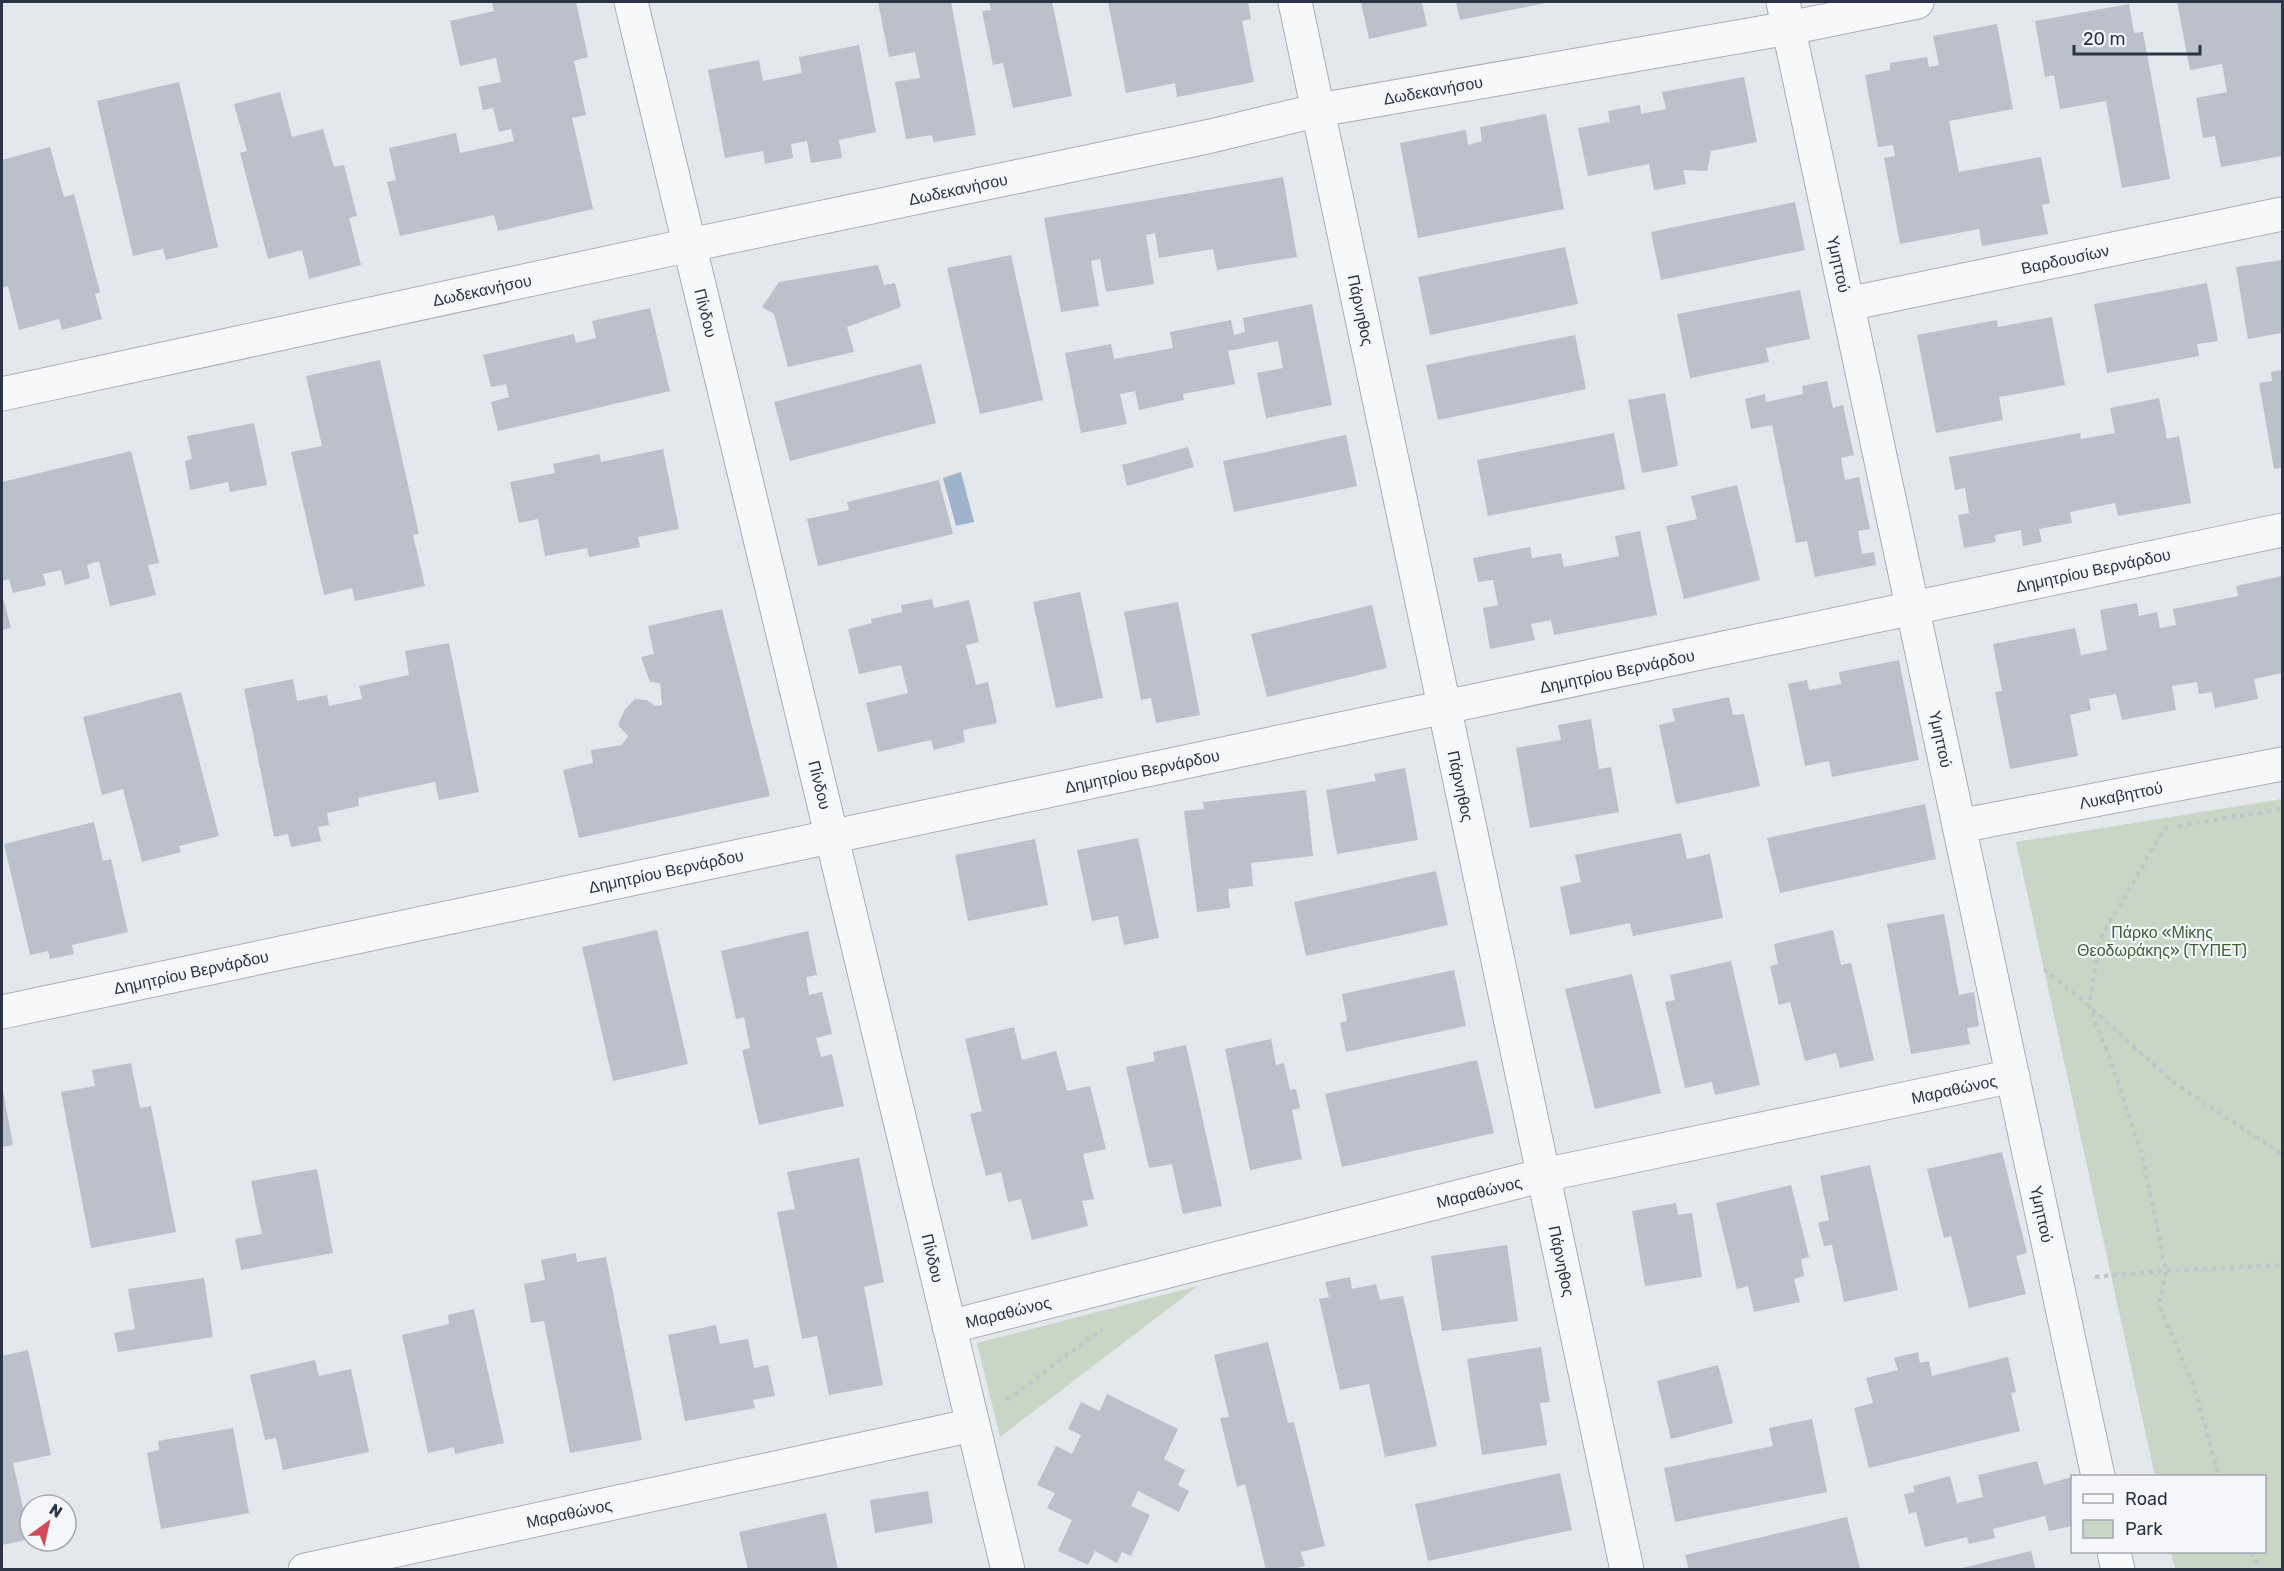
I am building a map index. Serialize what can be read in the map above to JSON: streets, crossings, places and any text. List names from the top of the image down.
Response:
{
  "streets": {
    "street": [
      "Δωδεκανήσου",
      "Βαρδουσίων",
      "Υμηττού",
      "Πάρνηθος",
      "Πίνδου",
      "Δημητρίου Βερνάρδου",
      "Λυκαβηττού",
      "Μαραθώνος"
    ]
  },
  "crossings": [
    ["Δωδεκανήσου", "Υμηττού"],
    ["Δωδεκανήσου", "Πάρνηθος"],
    ["Δωδεκανήσου", "Πίνδου"],
    ["Βαρδουσίων", "Υμηττού"],
    ["Υμηττού", "Δημητρίου Βερνάρδου"],
    ["Υμηττού", "Λυκαβηττού"],
    ["Υμηττού", "Μαραθώνος"],
    ["Πάρνηθος", "Δημητρίου Βερνάρδου"],
    ["Πάρνηθος", "Μαραθώνος"],
    ["Πίνδου", "Δημητρίου Βερνάρδου"],
    ["Πίνδου", "Μαραθώνος"]
  ],
  "parks": ["Πάρκο «Μίκης Θεοδωράκης» (ΤΥΠΕΤ)"],
  "legend": ["Road", "Park"],
  "scale_bar": "20 m",
  "north": "top right"
}
